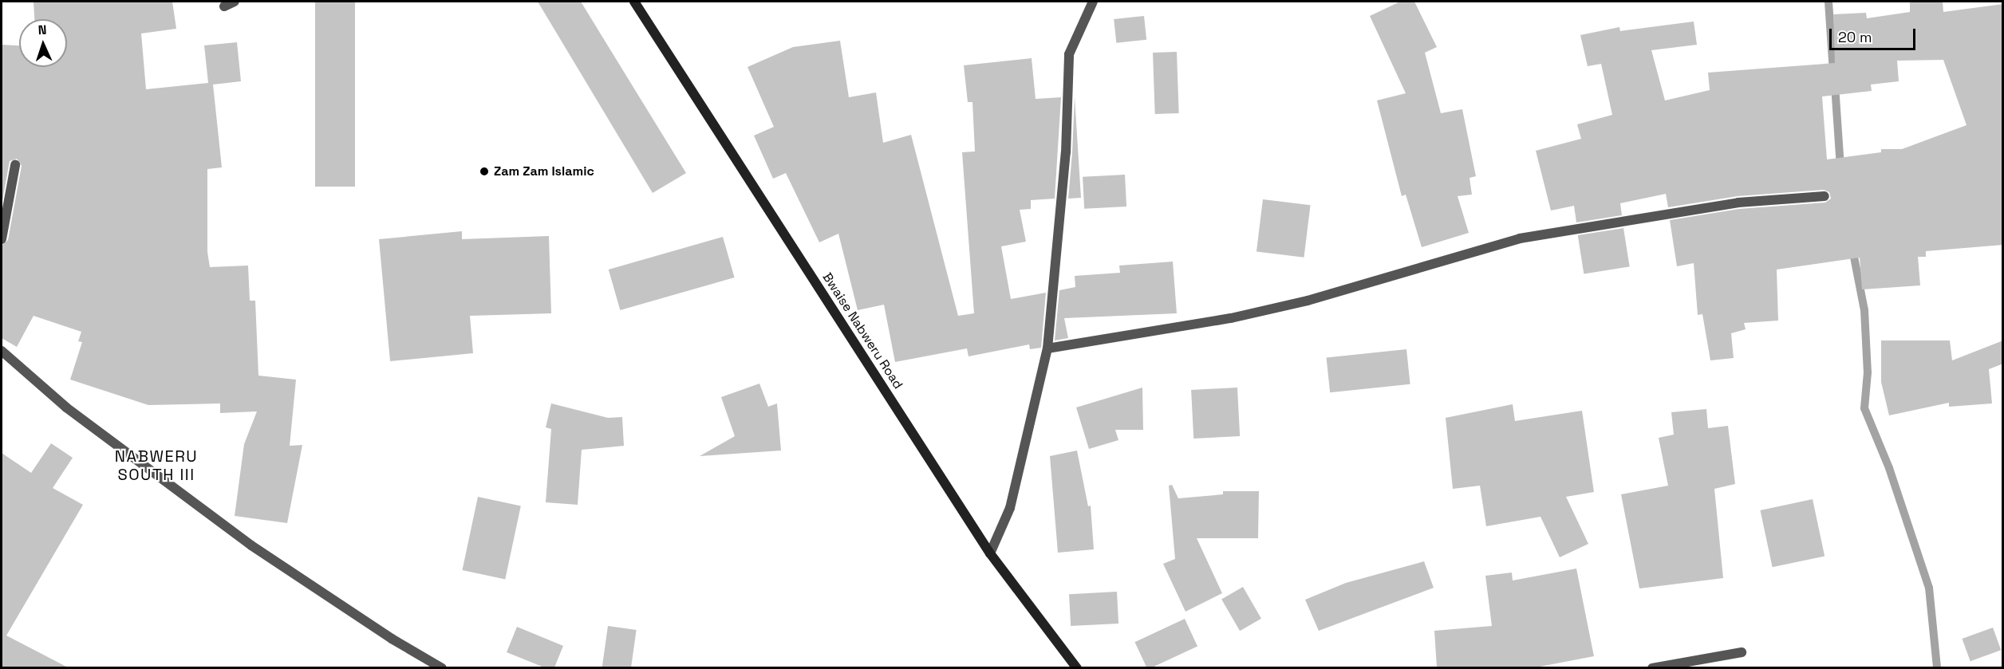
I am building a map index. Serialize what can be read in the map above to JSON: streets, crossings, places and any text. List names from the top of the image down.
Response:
{
  "streets": {
    "main road": ["Bwaise Nabweru Road"]
  },
  "districts": ["NABWERU SOUTH III"],
  "places": ["Zam Zam Islamic"],
  "scale_bar": "20 m",
  "north": "top"
}
